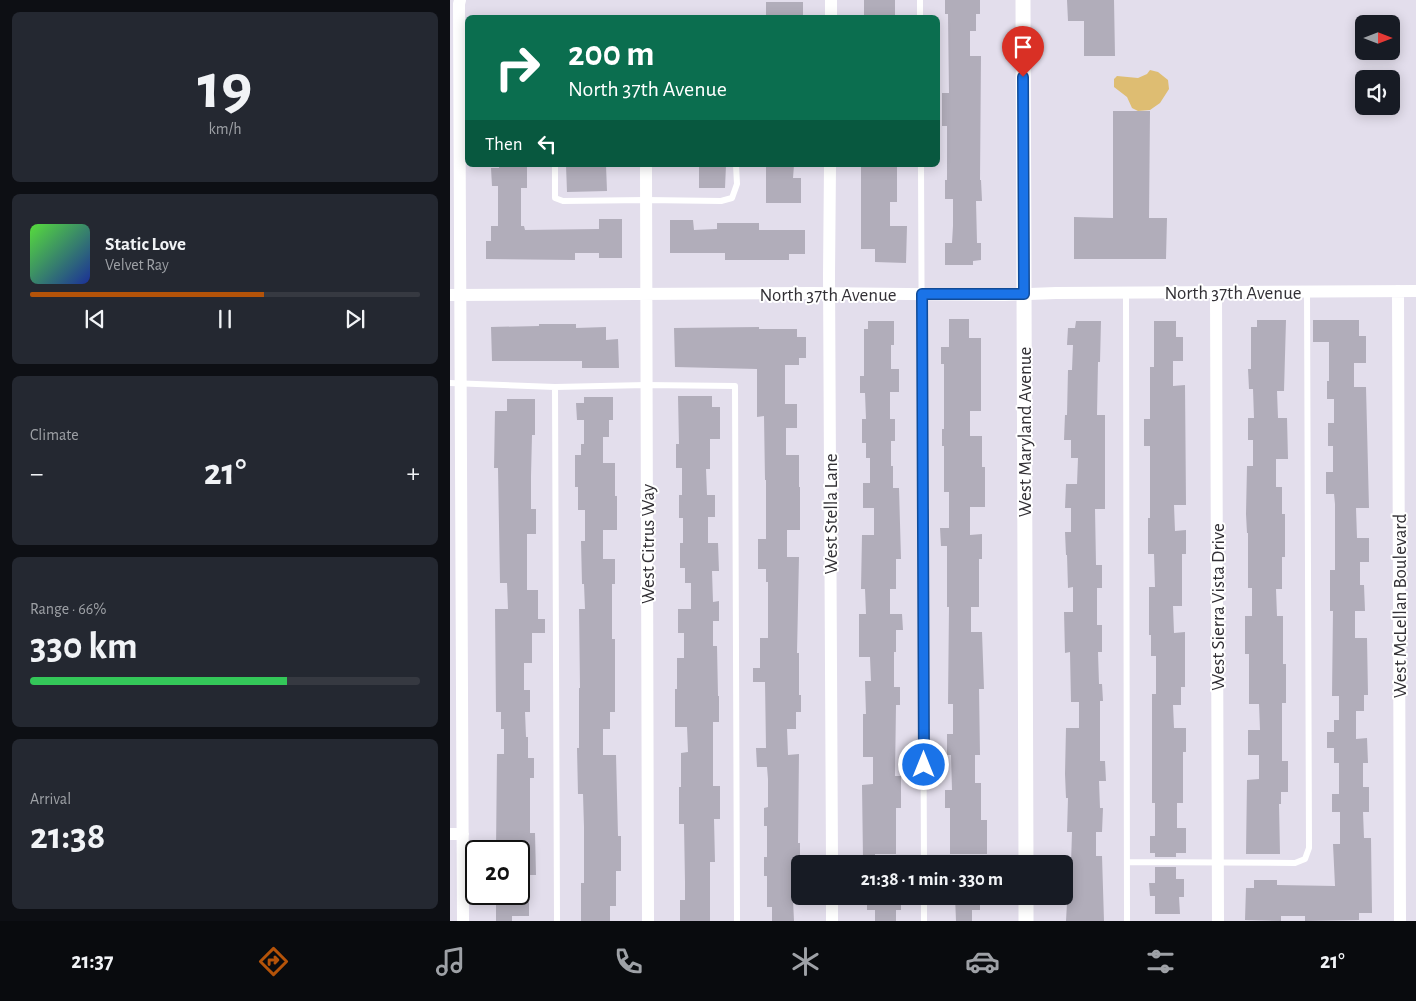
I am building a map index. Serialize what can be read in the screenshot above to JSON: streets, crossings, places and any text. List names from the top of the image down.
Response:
{
  "streets": {
    "street": [
      "North 37th Avenue",
      "West Maryland Avenue",
      "West Stella Lane",
      "West Citrus Way",
      "West McLellan Boulevard",
      "West Sierra Vista Drive"
    ]
  },
  "crossings": [
    ["North 37th Avenue", "West Maryland Avenue"],
    ["North 37th Avenue", "West Stella Lane"],
    ["North 37th Avenue", "West Citrus Way"],
    ["North 37th Avenue", "West McLellan Boulevard"],
    ["North 37th Avenue", "West Sierra Vista Drive"]
  ],
  "north": "right",
  "page": {
    "tile": [
      ["19", "km/h"],
      "Climate",
      ["Range · 66%", "330 km"],
      ["Arrival", "21:38"]
    ],
    "turn": ["200 m", "North 37th Avenue"],
    "then": "Then",
    "song": ["Static Love", "Velvet Ray"],
    "heat": ["−", "21°", "+"],
    "limit": "20",
    "trip": "21:38 · 1 min · 330 m",
    "tabs": ["21:37", "21°"]
  }
}
